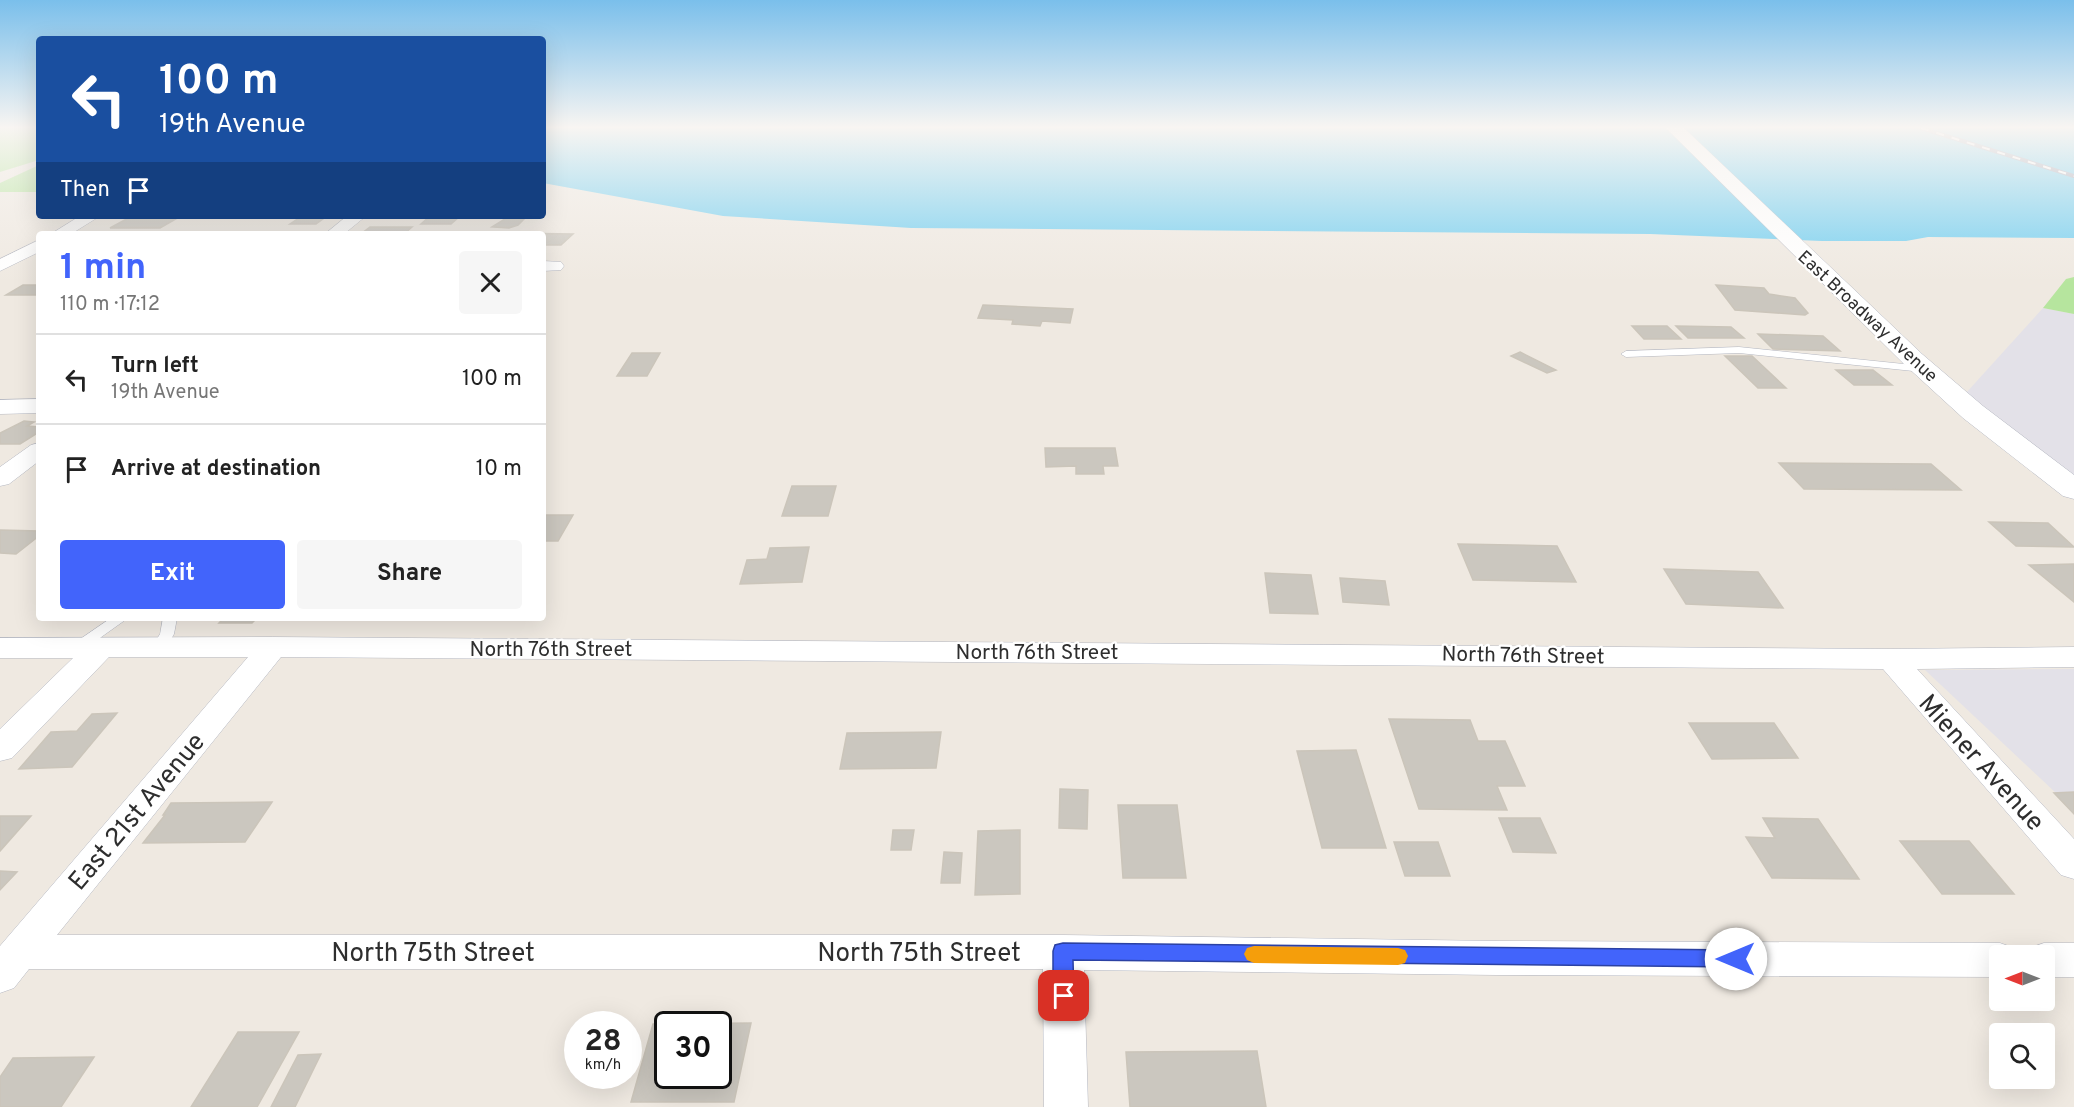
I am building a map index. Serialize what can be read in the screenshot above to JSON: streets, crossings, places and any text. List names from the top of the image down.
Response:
{
  "streets": {
    "main road": ["East Broadway Avenue"],
    "street": [
      "North 76th Street",
      "Miener Avenue",
      "East 21st Avenue",
      "North 75th Street"
    ]
  },
  "crossings": [
    ["North 76th Street", "Miener Avenue"],
    ["North 76th Street", "East 21st Avenue"],
    ["East 21st Avenue", "North 75th Street"]
  ],
  "north": "left",
  "page": {
    "turn": ["100 m", "19th Avenue"],
    "then": "Then",
    "heading": ["1 min", "110 m · 17:12"],
    "list": [
      {
        "name": "Turn left",
        "note": "19th Avenue",
        "value": "100 m"
      },
      {
        "name": "Arrive at destination",
        "value": "10 m"
      }
    ],
    "buttons": ["Exit", "Share"],
    "speed": "28 km/h",
    "limit": "30"
  }
}
